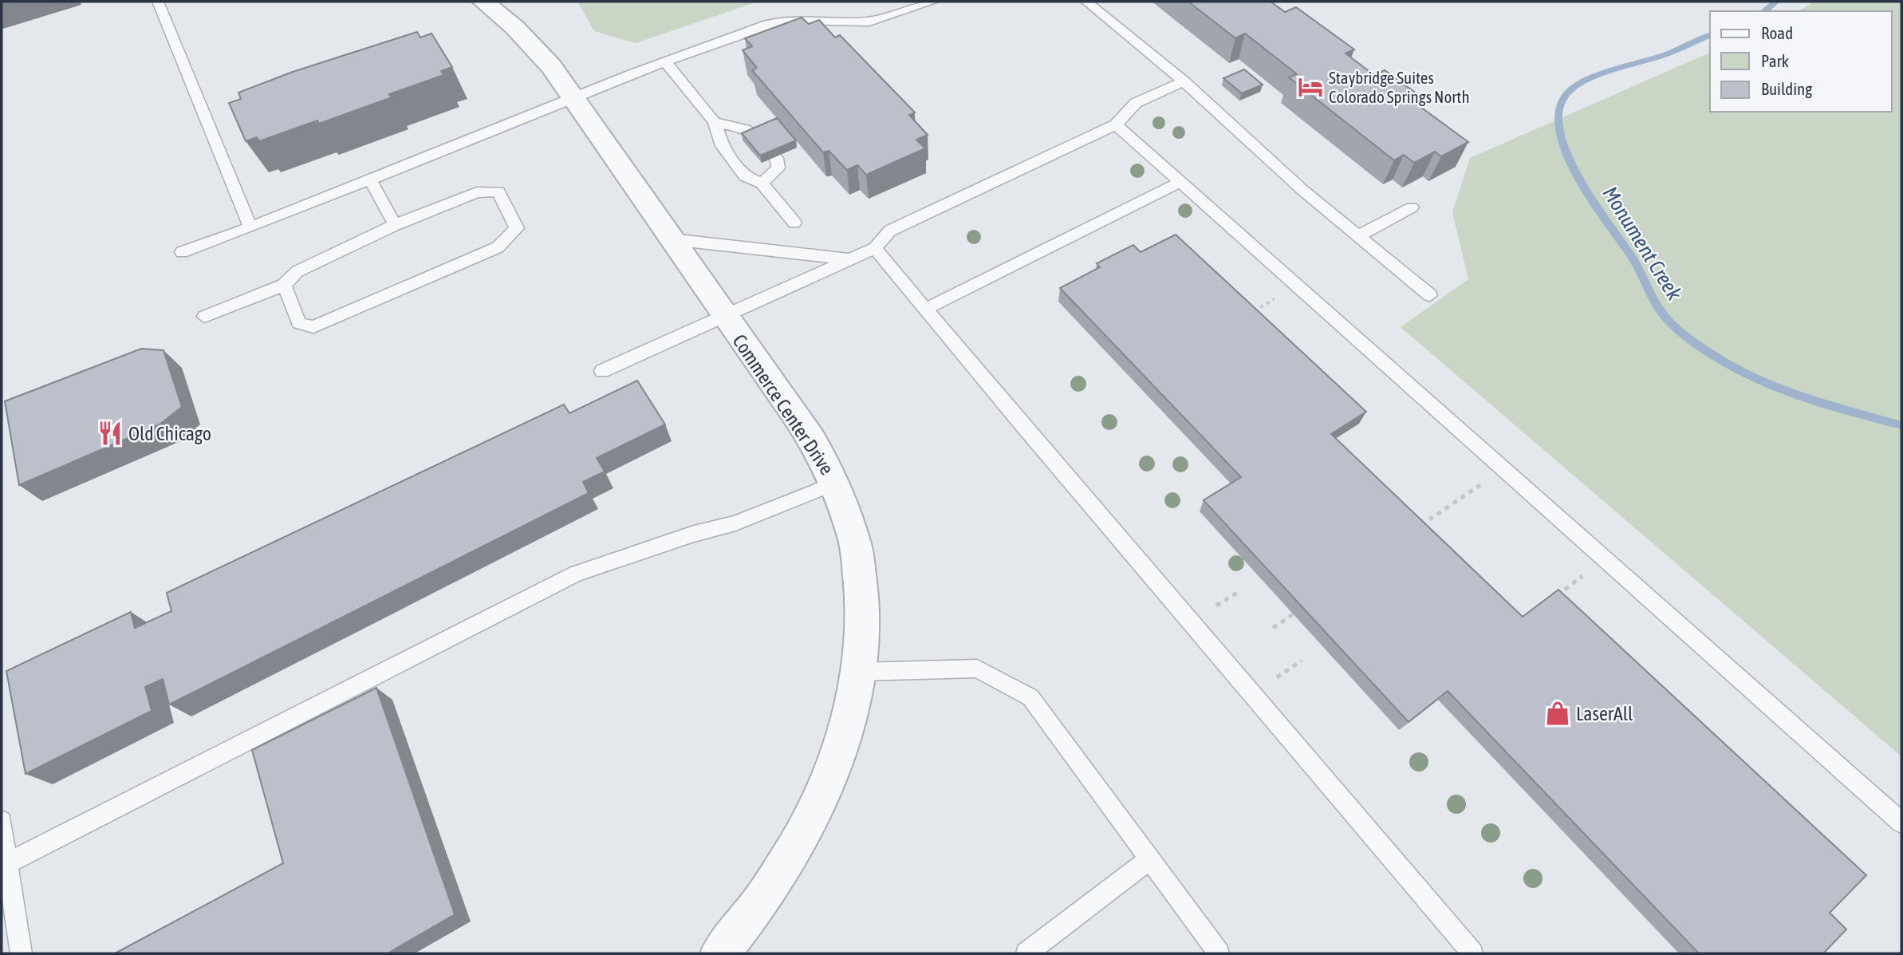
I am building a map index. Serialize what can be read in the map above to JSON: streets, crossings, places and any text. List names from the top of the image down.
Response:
{
  "streets": {
    "street": ["Commerce Center Drive"]
  },
  "water": ["Monument Creek"],
  "places": {
    "hotel": ["Staybridge Suites Colorado Springs North"],
    "restaurant": ["Old Chicago"],
    "shop": ["LaserAll"]
  },
  "legend": ["Road", "Park", "Building"]
}
